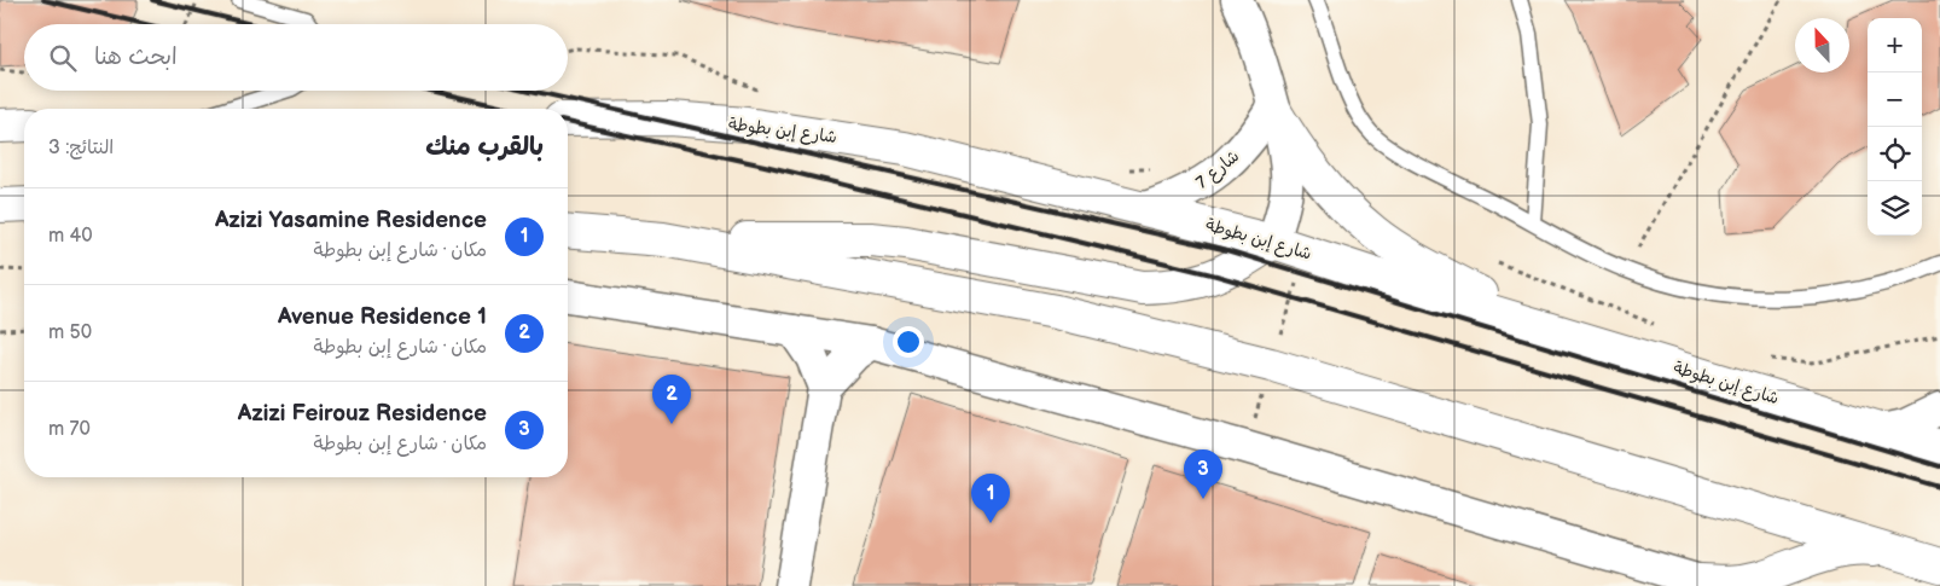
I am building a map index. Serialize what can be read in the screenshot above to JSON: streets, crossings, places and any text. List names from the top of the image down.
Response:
{
  "streets": {
    "main road": ["شارع إبن بطوطة"],
    "street": ["شارع 7"]
  },
  "crossings": [
    ["شارع إبن بطوطة", "شارع 7"]
  ],
  "north": "top",
  "page": {
    "map_buttons": ["+", "−"],
    "search": "ابحث هنا",
    "heading": ["بالقرب منك", "النتائج: 3"],
    "list": [
      {
        "mark": "1",
        "name": "Azizi Yasamine Residence",
        "note": "مكان · شارع إبن بطوطة",
        "value": "40 m"
      },
      {
        "mark": "2",
        "name": "Avenue Residence 1",
        "note": "مكان · شارع إبن بطوطة",
        "value": "50 m"
      },
      {
        "mark": "3",
        "name": "Azizi Feirouz Residence",
        "note": "مكان · شارع إبن بطوطة",
        "value": "70 m"
      }
    ],
    "pins": ["2", "3", "1"]
  }
}
